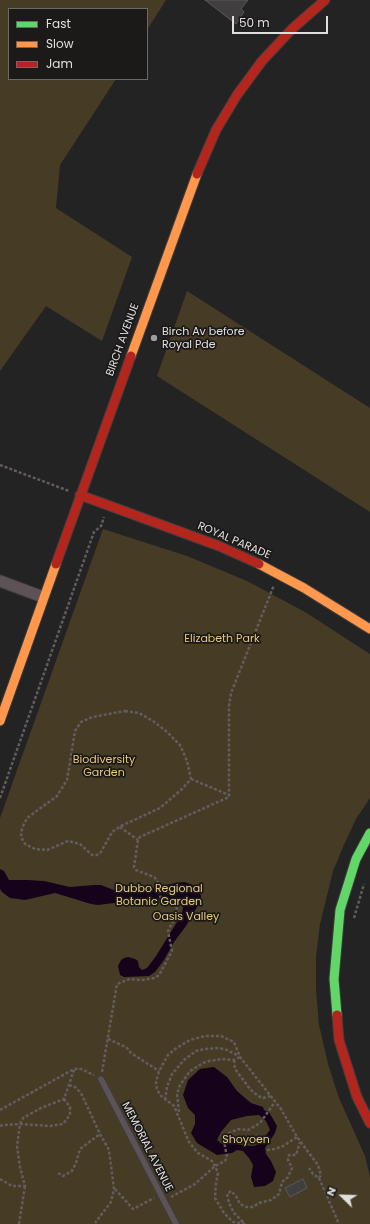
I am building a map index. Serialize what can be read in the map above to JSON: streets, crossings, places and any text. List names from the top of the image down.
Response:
{
  "streets": {
    "street": ["BIRCH AVENUE", "ROYAL PARADE"],
    "lane": ["MEMORIAL AVENUE"]
  },
  "crossings": [
    ["BIRCH AVENUE", "ROYAL PARADE"]
  ],
  "parks": [
    "Elizabeth Park",
    "Biodiversity Garden",
    "Dubbo Regional Botanic Garden",
    "Oasis Valley",
    "Shoyoen"
  ],
  "places": ["Birch Av before Royal Pde"],
  "legend": ["Fast", "Slow", "Jam"],
  "scale_bar": "50 m",
  "north": "top left"
}
